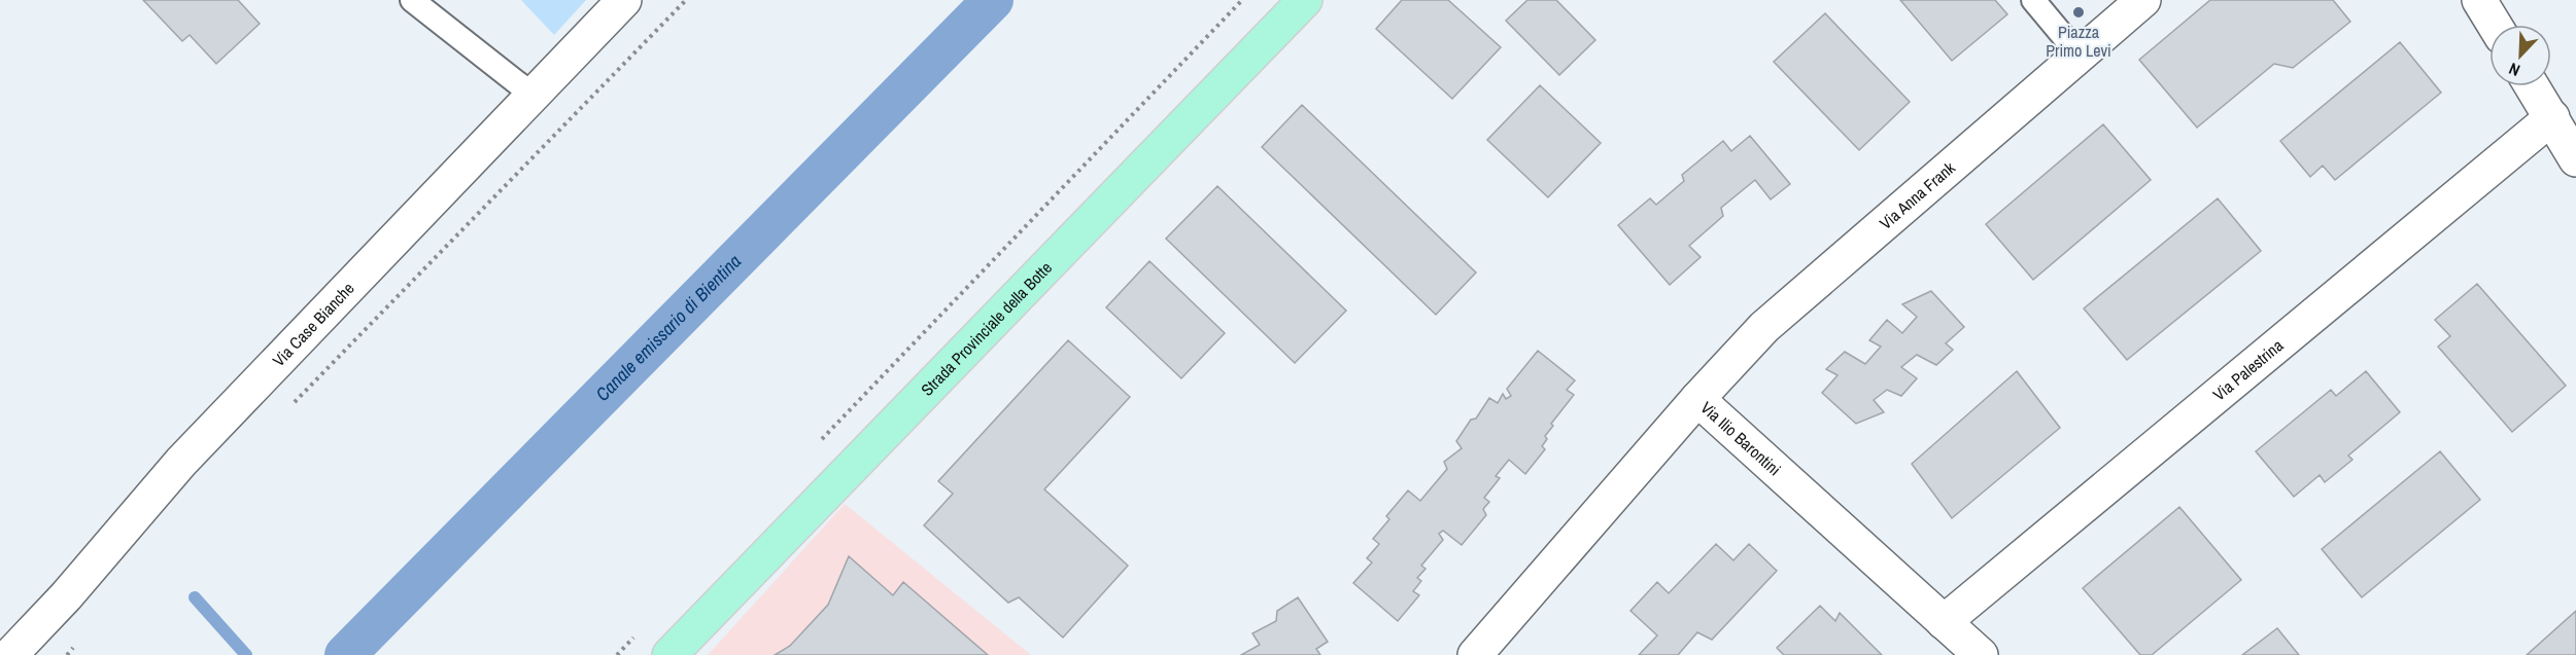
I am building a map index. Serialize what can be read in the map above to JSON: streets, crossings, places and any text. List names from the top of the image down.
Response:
{
  "streets": {
    "main road": ["Strada Provinciale della Botte"],
    "street": [
      "Via Anna Frank",
      "Via Case Bianche",
      "Via Palestrina",
      "Via Ilio Barontini"
    ]
  },
  "crossings": [
    ["Via Anna Frank", "Via Ilio Barontini"],
    ["Via Palestrina", "Via Ilio Barontini"]
  ],
  "water": ["Canale emissario di Bientina"],
  "places": ["Piazza Primo Levi"],
  "north": "bottom left"
}
